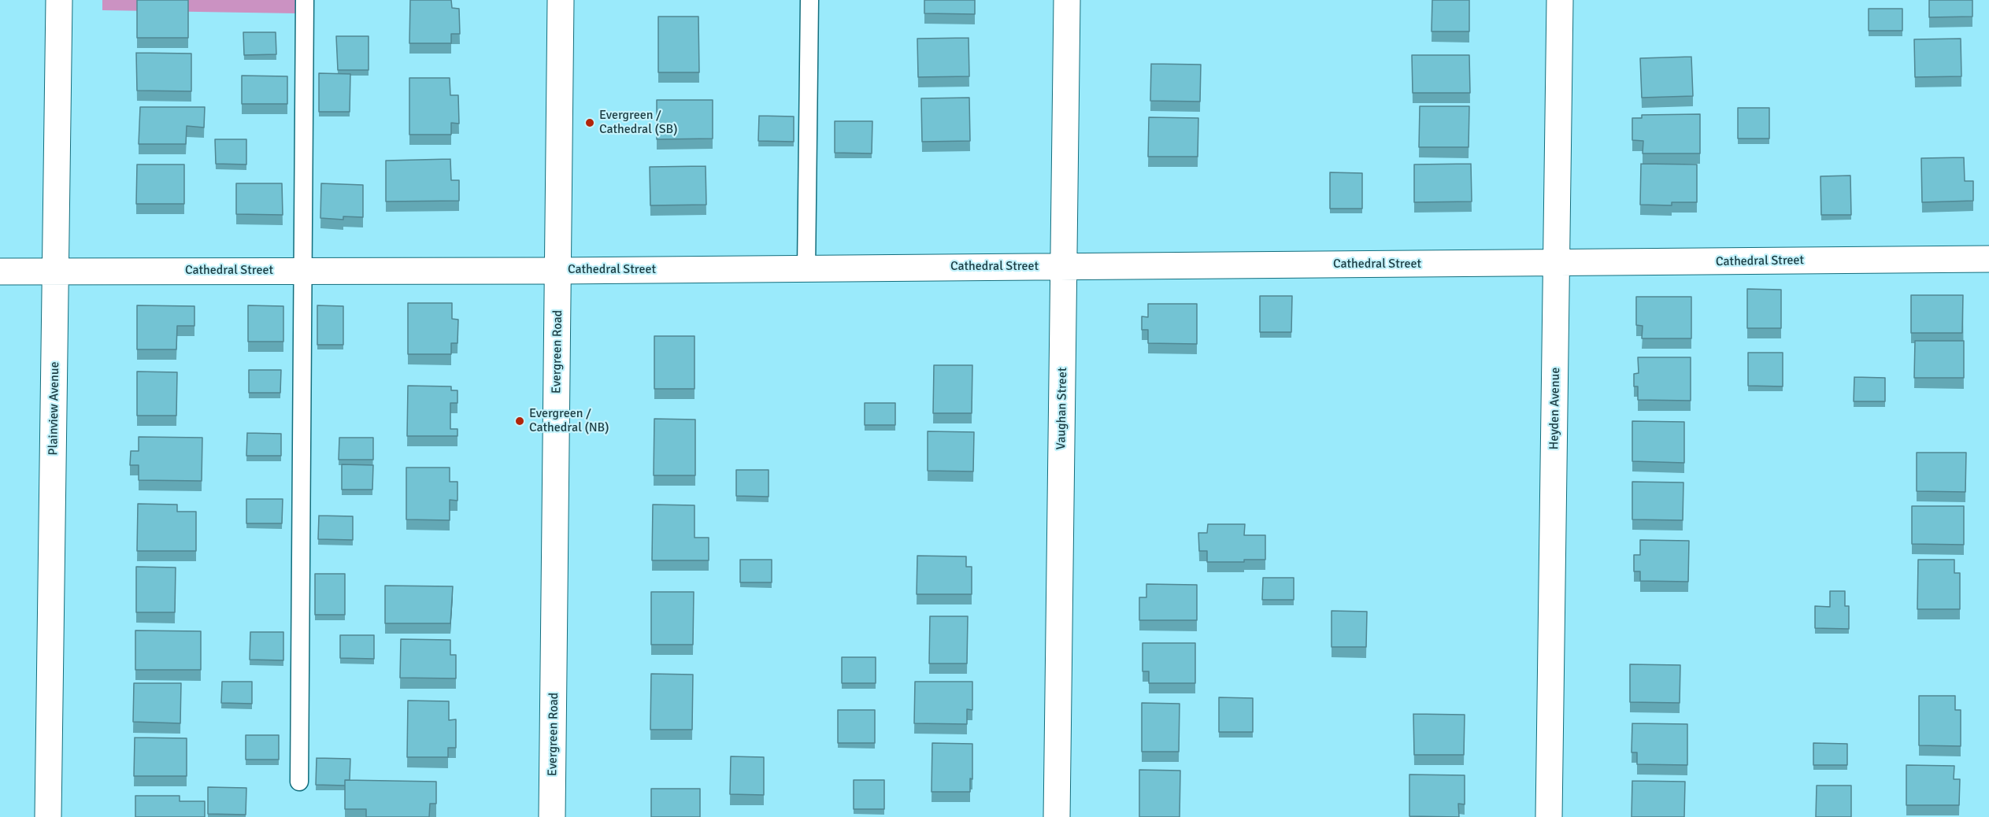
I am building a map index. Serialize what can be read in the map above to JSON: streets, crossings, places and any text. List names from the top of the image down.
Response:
{
  "streets": {
    "street": [
      "Cathedral Street",
      "Evergreen Road",
      "Plainview Avenue",
      "Vaughan Street",
      "Heyden Avenue"
    ]
  },
  "crossings": [
    ["Cathedral Street", "Evergreen Road"],
    ["Cathedral Street", "Plainview Avenue"],
    ["Cathedral Street", "Vaughan Street"],
    ["Cathedral Street", "Heyden Avenue"]
  ],
  "places": ["Evergreen / Cathedral (SB)", "Evergreen / Cathedral (NB)"]
}
